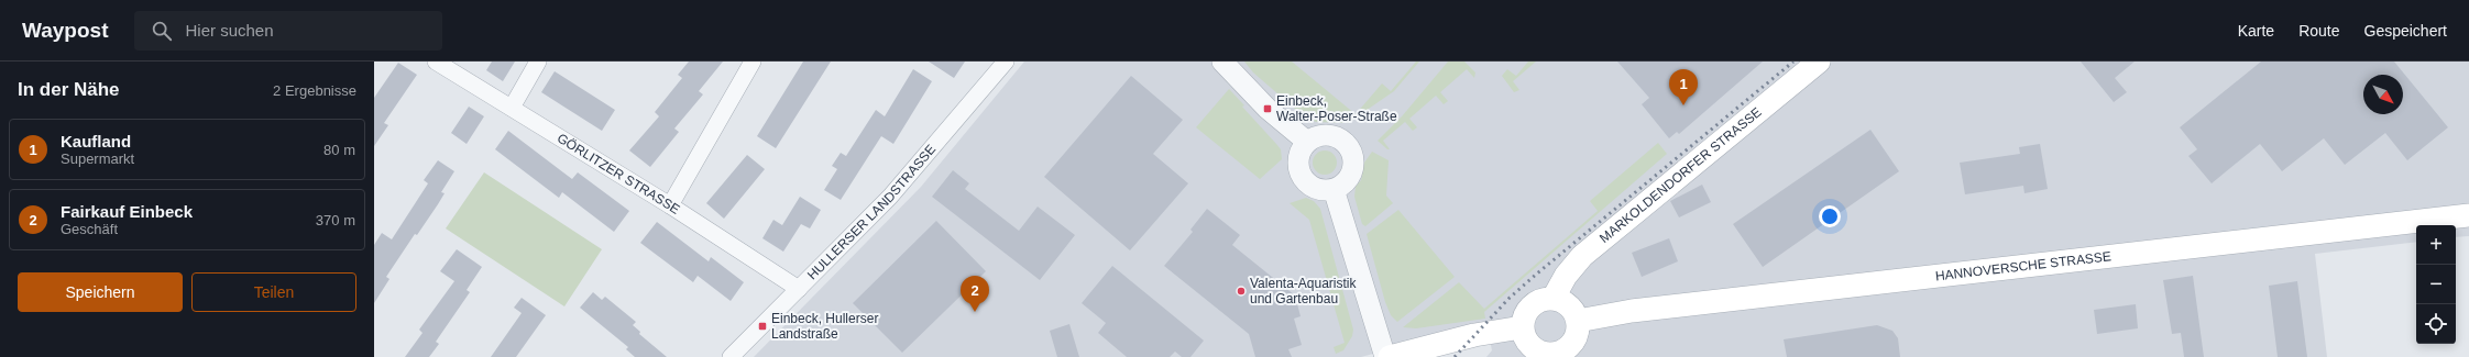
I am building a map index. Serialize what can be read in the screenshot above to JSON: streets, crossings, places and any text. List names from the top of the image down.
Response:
{
  "streets": {
    "main road": ["MARKOLDENDORFER STRASSE", "HANNOVERSCHE STRASSE"],
    "street": ["GÖRLITZER STRASSE", "HULLERSER LANDSTRASSE"]
  },
  "crossings": [
    ["GÖRLITZER STRASSE", "HULLERSER LANDSTRASSE"],
    ["MARKOLDENDORFER STRASSE", "HANNOVERSCHE STRASSE"]
  ],
  "places": {
    "transit": ["Einbeck, Walter-Poser-Straße", "Einbeck, Hullerser Landstraße"],
    "other": ["Valenta-Aquaristik und Gartenbau"]
  },
  "north": "bottom right",
  "page": {
    "header": "Waypost",
    "search": "Hier suchen",
    "nav": ["Karte", "Route", "Gespeichert"],
    "heading": ["In der Nähe", "2 Ergebnisse"],
    "pins": ["1", "2"],
    "list": [
      {
        "mark": "1",
        "name": "Kaufland",
        "note": "Supermarkt",
        "value": "80 m"
      },
      {
        "mark": "2",
        "name": "Fairkauf Einbeck",
        "note": "Geschäft",
        "value": "370 m"
      }
    ],
    "map_buttons": ["+", "−"],
    "buttons": ["Speichern", "Teilen"]
  }
}
